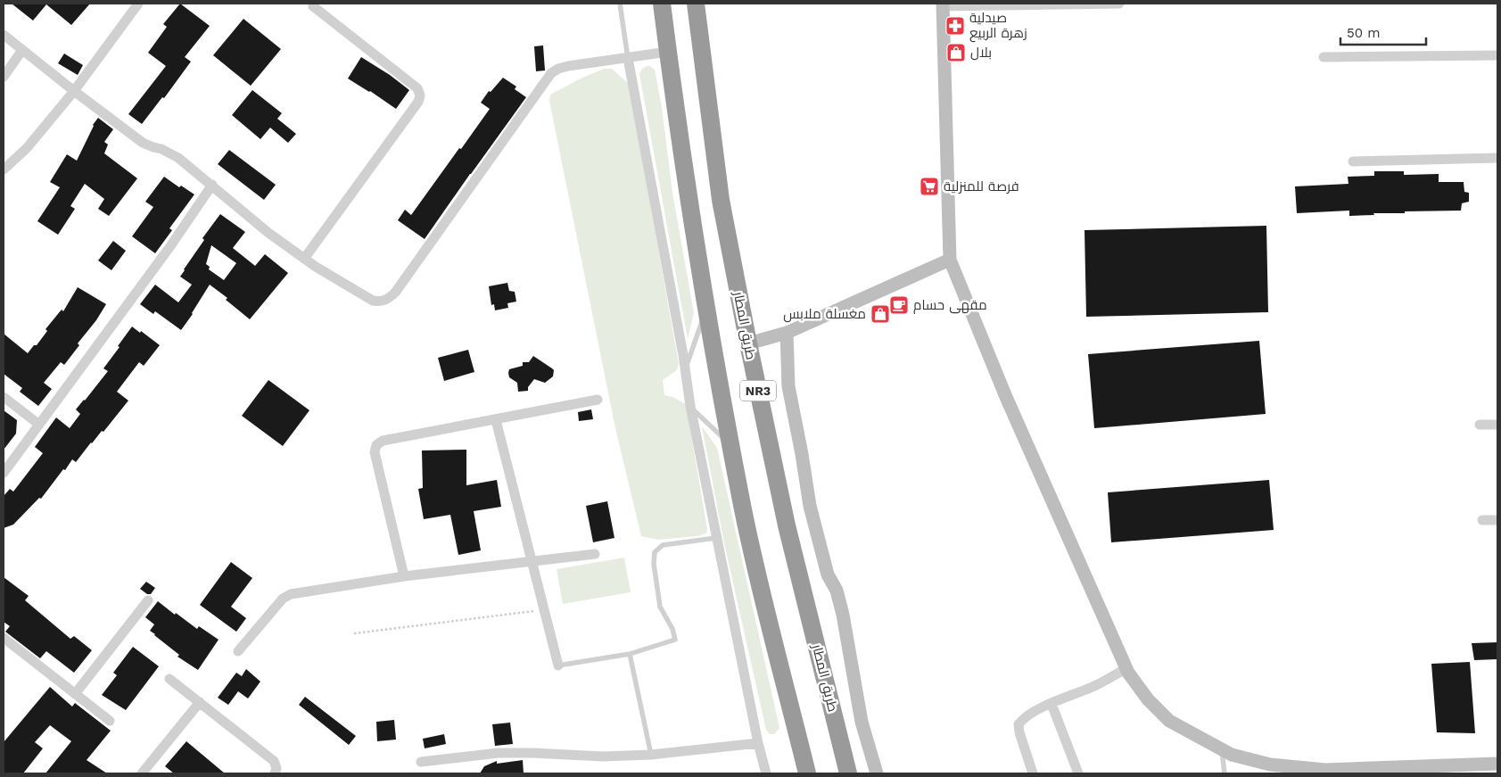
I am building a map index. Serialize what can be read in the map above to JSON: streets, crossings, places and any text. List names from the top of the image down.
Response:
{
  "streets": {
    "highway": ["طريق المطار", "NR3"]
  },
  "places": {
    "pharmacy": ["صيدلية زهرة الربيع"],
    "shop": ["بلال", "مغسلة ملابس"],
    "supermarket": ["فرصة للمنزلية"],
    "cafe": ["مقهى حسام"]
  },
  "scale_bar": "50 m"
}
